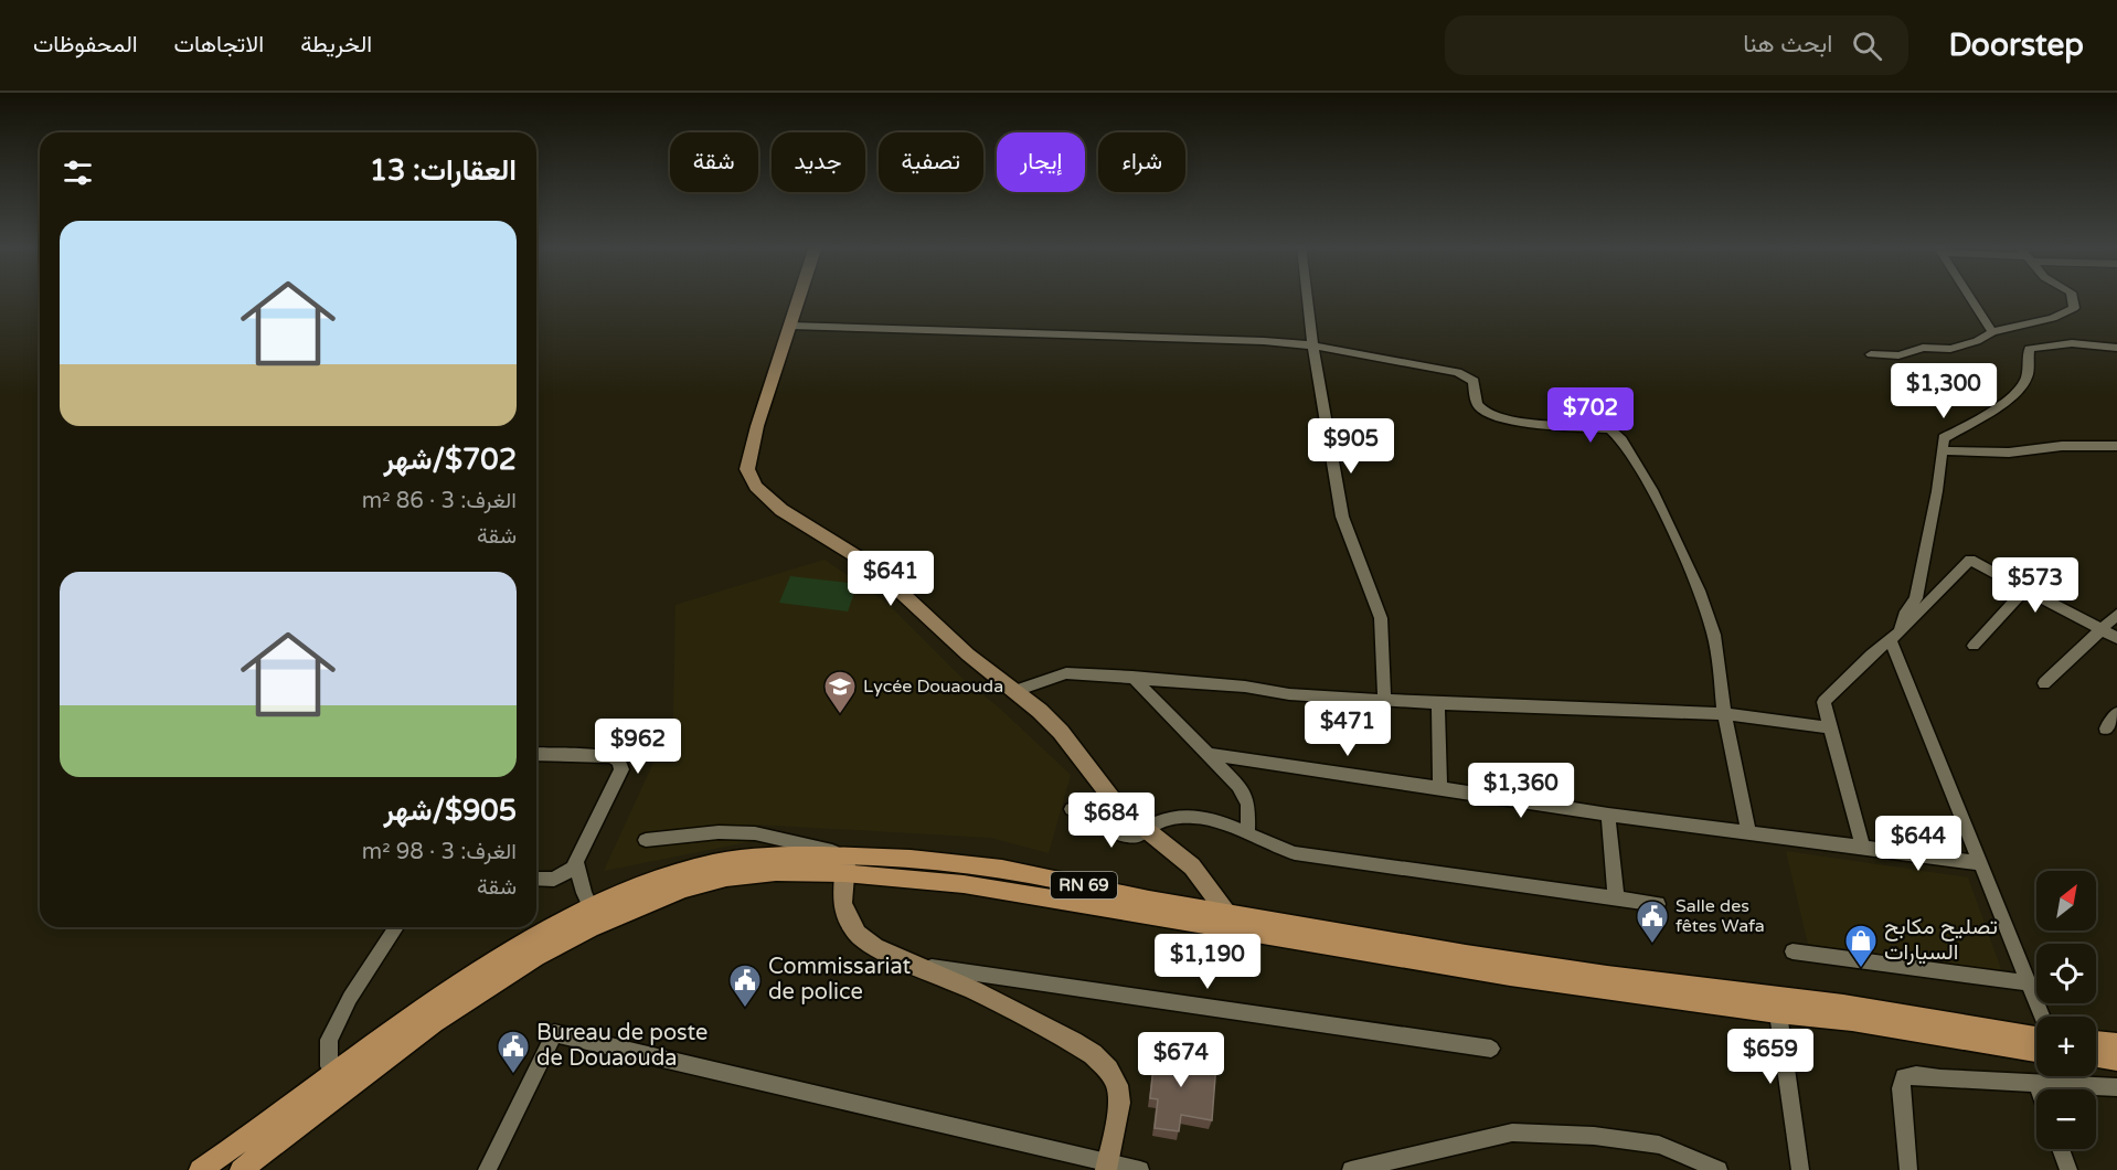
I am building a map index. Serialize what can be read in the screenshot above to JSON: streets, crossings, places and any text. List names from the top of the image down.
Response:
{
  "streets": {
    "main road": ["RN 69"]
  },
  "places": {
    "school or university": ["Lycée Douaouda"],
    "public building": ["Salle des fêtes Wafa", "Commissariat de police", "Bureau de poste de Douaouda"],
    "shop": ["تصليح مكابح السيارات"]
  },
  "north": "top right",
  "page": {
    "header": "Doorstep",
    "search": "ابحث هنا",
    "nav": ["الخريطة", "الاتجاهات", "المحفوظات"],
    "chip": [
      "شراء",
      "إيجار",
      "تصفية",
      "جديد",
      "شقة"
    ],
    "heading": "العقارات: 13",
    "list": [
      {
        "name": "$702/شهر",
        "note": "الغرف: 3 · 86 m² · شقة"
      },
      {
        "name": "$905/شهر",
        "note": "الغرف: 3 · 98 m² · شقة"
      }
    ],
    "price": [
      "$1,300",
      "$702",
      "$905",
      "$641",
      "$573",
      "$471",
      "$962",
      "$1,360",
      "$684",
      "$644",
      "$1,190",
      "$659",
      "$674"
    ],
    "map_buttons": ["+", "−"]
  }
}
